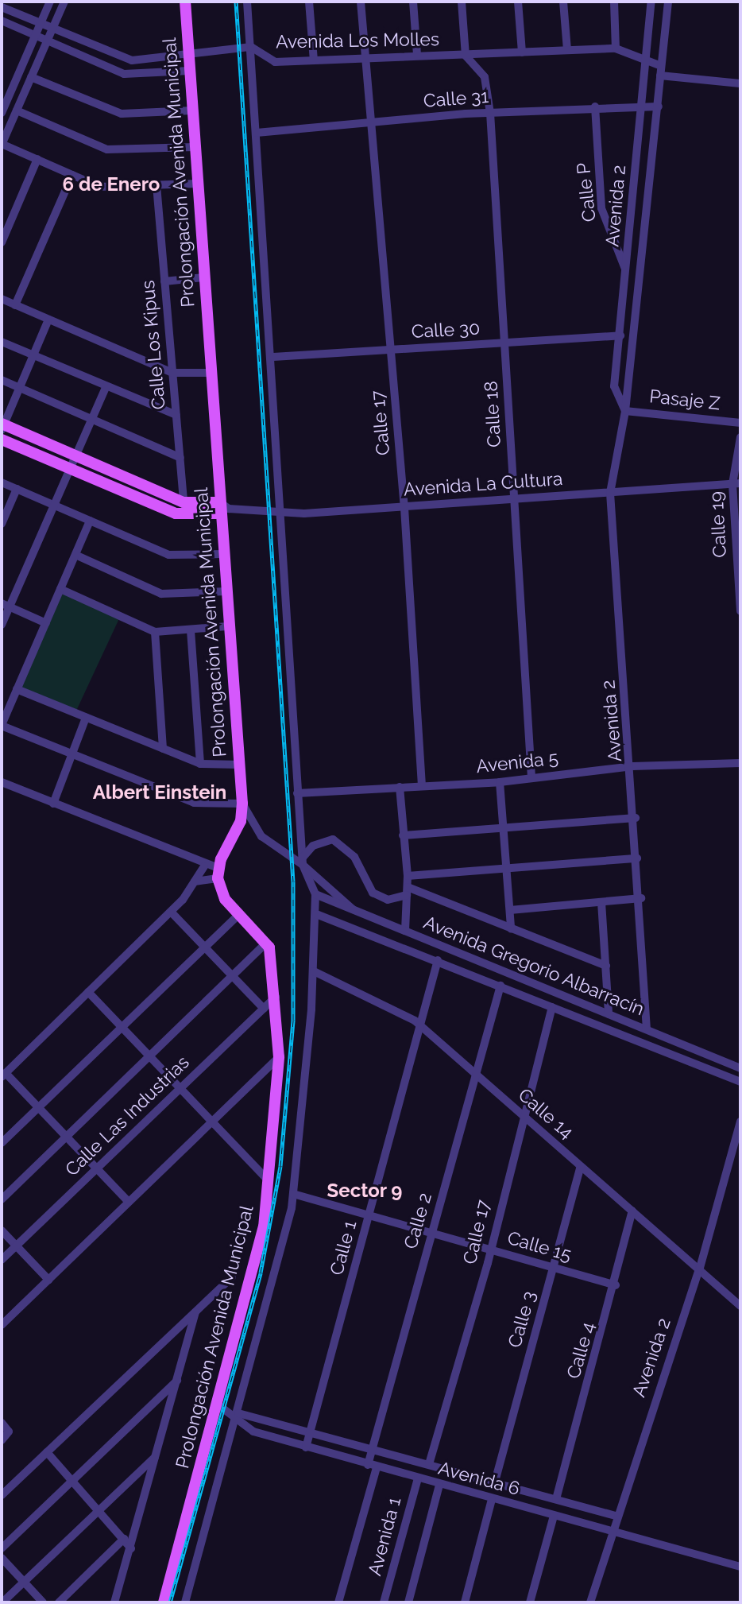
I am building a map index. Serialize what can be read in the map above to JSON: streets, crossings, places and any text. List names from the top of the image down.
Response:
{
  "streets": {
    "main road": ["Prolongación Avenida Municipal", "Avenida La Cultura"],
    "street": [
      "Avenida Los Molles",
      "Calle 31",
      "Calle P",
      "Avenida 2",
      "Calle 30",
      "Calle Los Kipus",
      "Pasaje Z",
      "Calle 18",
      "Calle 17",
      "Calle 19",
      "Avenida 5",
      "Avenida Gregorio Albarracín",
      "Calle 14",
      "Calle Las Industrias",
      "Calle 2",
      "Calle 15",
      "Calle 1",
      "Calle 3",
      "Calle 4",
      "Avenida 6",
      "Avenida 1"
    ]
  },
  "crossings": [
    ["Avenida Los Molles", "Prolongación Avenida Municipal"],
    ["Avenida Los Molles", "Avenida 2"],
    ["Avenida Los Molles", "Calle 18"],
    ["Avenida Los Molles", "Calle 17"],
    ["Calle 31", "Calle P"],
    ["Calle 31", "Avenida 2"],
    ["Calle 31", "Calle 18"],
    ["Calle 31", "Calle 17"],
    ["Prolongación Avenida Municipal", "Avenida La Cultura"],
    ["Prolongación Avenida Municipal", "Calle Las Industrias"],
    ["Prolongación Avenida Municipal", "Avenida 6"],
    ["Calle P", "Avenida 2"],
    ["Avenida 2", "Calle 30"],
    ["Avenida 2", "Pasaje Z"],
    ["Avenida 2", "Avenida La Cultura"],
    ["Avenida 2", "Avenida 5"],
    ["Avenida 2", "Avenida Gregorio Albarracín"],
    ["Avenida 2", "Calle 14"],
    ["Avenida 2", "Avenida 6"],
    ["Calle 30", "Calle 18"],
    ["Calle 30", "Calle 17"],
    ["Calle Los Kipus", "Avenida La Cultura"],
    ["Calle 18", "Avenida La Cultura"],
    ["Calle 18", "Avenida 5"],
    ["Calle 17", "Avenida La Cultura"],
    ["Calle 17", "Avenida 5"],
    ["Calle 17", "Avenida Gregorio Albarracín"],
    ["Calle 17", "Calle 14"],
    ["Calle 17", "Calle 15"],
    ["Calle 17", "Avenida 6"],
    ["Avenida La Cultura", "Calle 19"],
    ["Avenida Gregorio Albarracín", "Calle 2"],
    ["Avenida Gregorio Albarracín", "Calle 1"],
    ["Calle 14", "Calle 2"],
    ["Calle 14", "Calle 1"],
    ["Calle 14", "Calle 3"],
    ["Calle 14", "Calle 4"],
    ["Calle 2", "Calle 15"],
    ["Calle 2", "Avenida 6"],
    ["Calle 15", "Calle 1"],
    ["Calle 15", "Calle 3"],
    ["Calle 15", "Calle 4"],
    ["Calle 1", "Avenida 6"],
    ["Calle 3", "Avenida 6"],
    ["Calle 4", "Avenida 6"],
    ["Avenida 6", "Avenida 1"]
  ],
  "districts": ["6 de Enero", "Albert Einstein", "Sector 9"]
}
